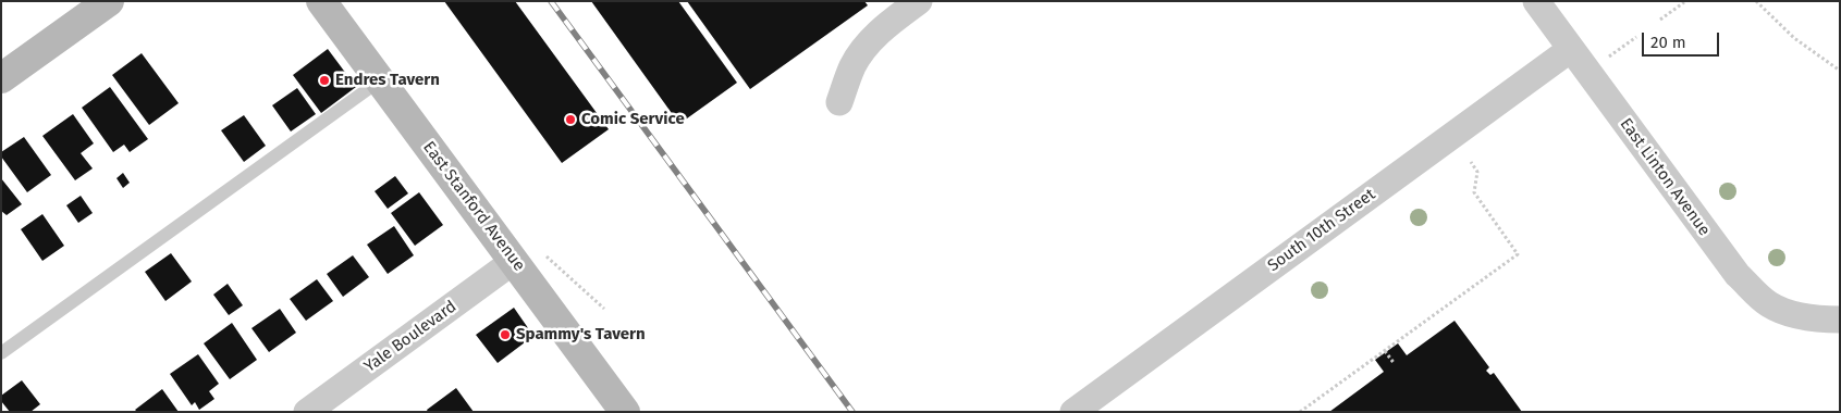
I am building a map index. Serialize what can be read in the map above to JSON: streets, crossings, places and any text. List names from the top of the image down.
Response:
{
  "streets": {
    "main road": ["East Stanford Avenue"],
    "street": ["East Linton Avenue", "South 10th Street", "Yale Boulevard"]
  },
  "crossings": [
    ["East Linton Avenue", "South 10th Street"],
    ["East Stanford Avenue", "Yale Boulevard"]
  ],
  "places": ["Endres Tavern", "Comic Service", "Spammy's Tavern"],
  "scale_bar": "20 m"
}
